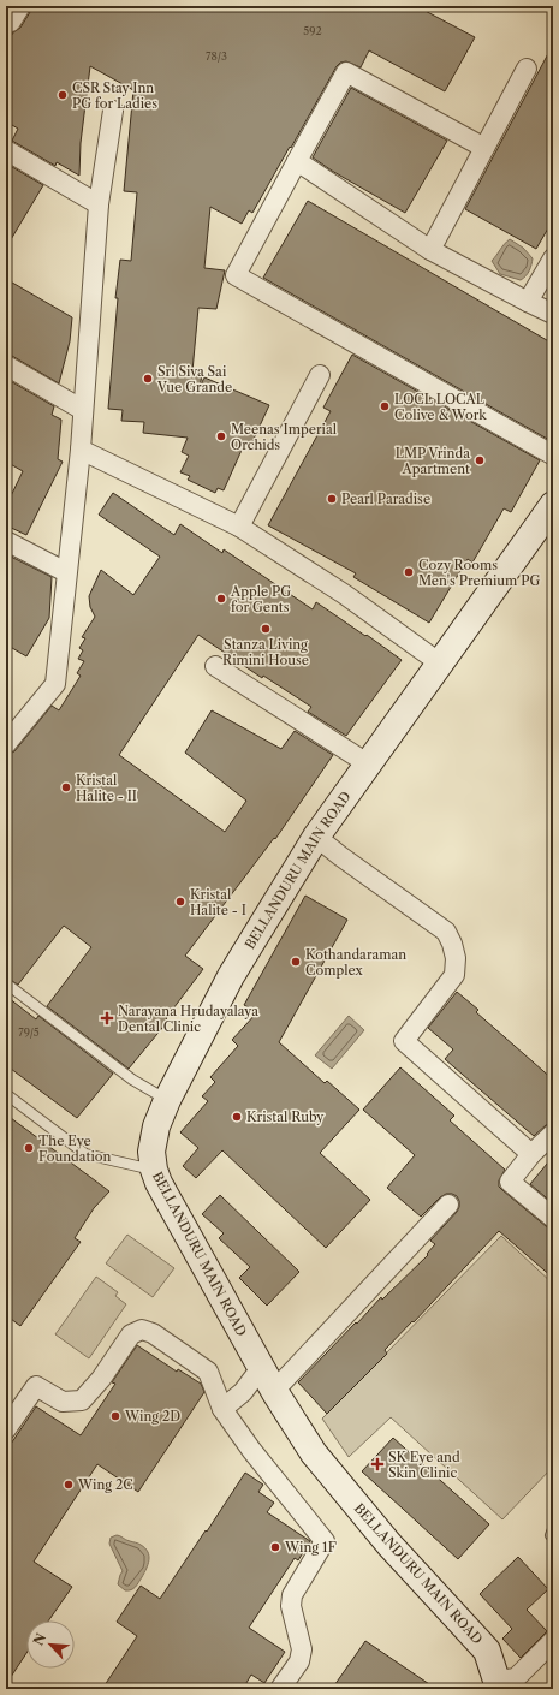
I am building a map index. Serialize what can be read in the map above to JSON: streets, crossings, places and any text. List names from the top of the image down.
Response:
{
  "streets": {
    "street": ["BELLANDURU MAIN ROAD"]
  },
  "places": {
    "other": [
      "CSR Stay Inn PG for Ladies",
      "Sri Siva Sai Vue Grande",
      "LOCL LOCAL Colive & Work",
      "Meenas Imperial Orchids",
      "LMP Vrinda Apartment",
      "Pearl Paradise",
      "Cozy Rooms Men's Premium PG",
      "Apple PG for Gents",
      "Stanza Living Rimini House",
      "Kristal Halite - II",
      "Kristal Halite - I",
      "Kothandaraman Complex",
      "Kristal Ruby",
      "The Eye Foundation",
      "Wing 2D",
      "Wing 2C",
      "Wing 1F"
    ],
    "health": ["Narayana Hrudayalaya Dental Clinic", "SK Eye and Skin Clinic"]
  },
  "house_numbers": ["592", "78/3", "79/5"],
  "north": "top left"
}
